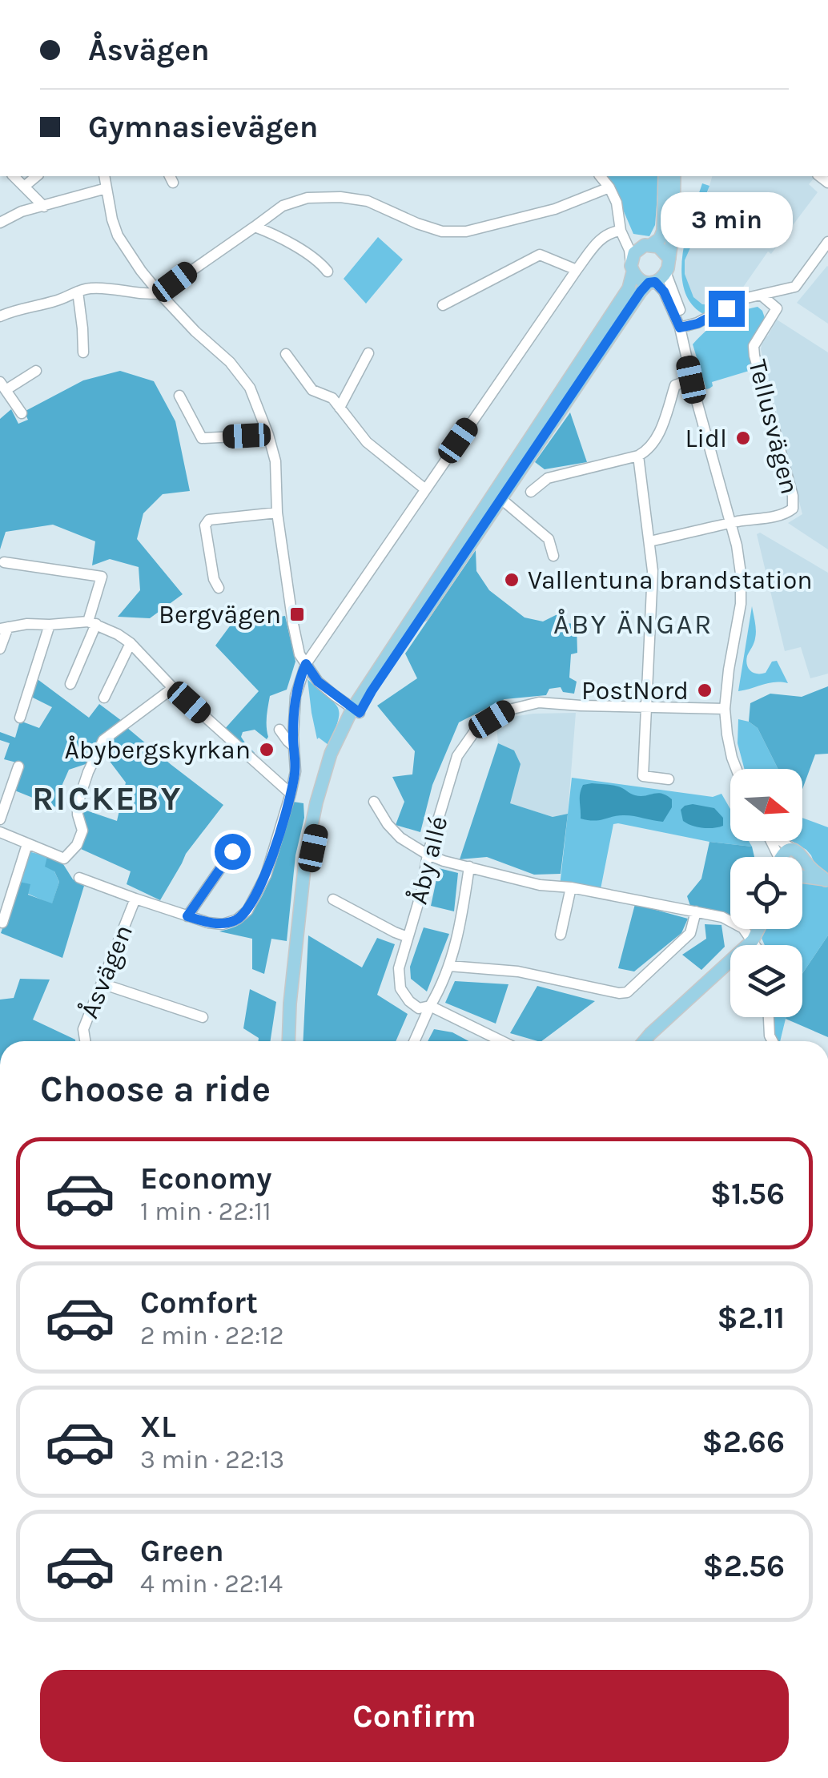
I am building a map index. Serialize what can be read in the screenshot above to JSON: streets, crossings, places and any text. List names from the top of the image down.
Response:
{
  "streets": {
    "street": ["Tellusvägen", "Åby allé", "Åsvägen"]
  },
  "districts": ["ÅBY ÄNGAR", "RICKEBY"],
  "places": {
    "other": [
      "Lidl",
      "Vallentuna brandstation",
      "PostNord",
      "Åbybergskyrkan"
    ],
    "transit": ["Bergvägen"]
  },
  "north": "right",
  "page": {
    "banner": ["Åsvägen", "Gymnasievägen"],
    "bubble": "3 min",
    "heading": "Choose a ride",
    "list": [
      {
        "name": "Economy",
        "note": "1 min · 22:11",
        "value": "$1.56"
      },
      {
        "name": "Comfort",
        "note": "2 min · 22:12",
        "value": "$2.11"
      },
      {
        "name": "XL",
        "note": "3 min · 22:13",
        "value": "$2.66"
      },
      {
        "name": "Green",
        "note": "4 min · 22:14",
        "value": "$2.56"
      }
    ],
    "buttons": "Confirm"
  }
}
